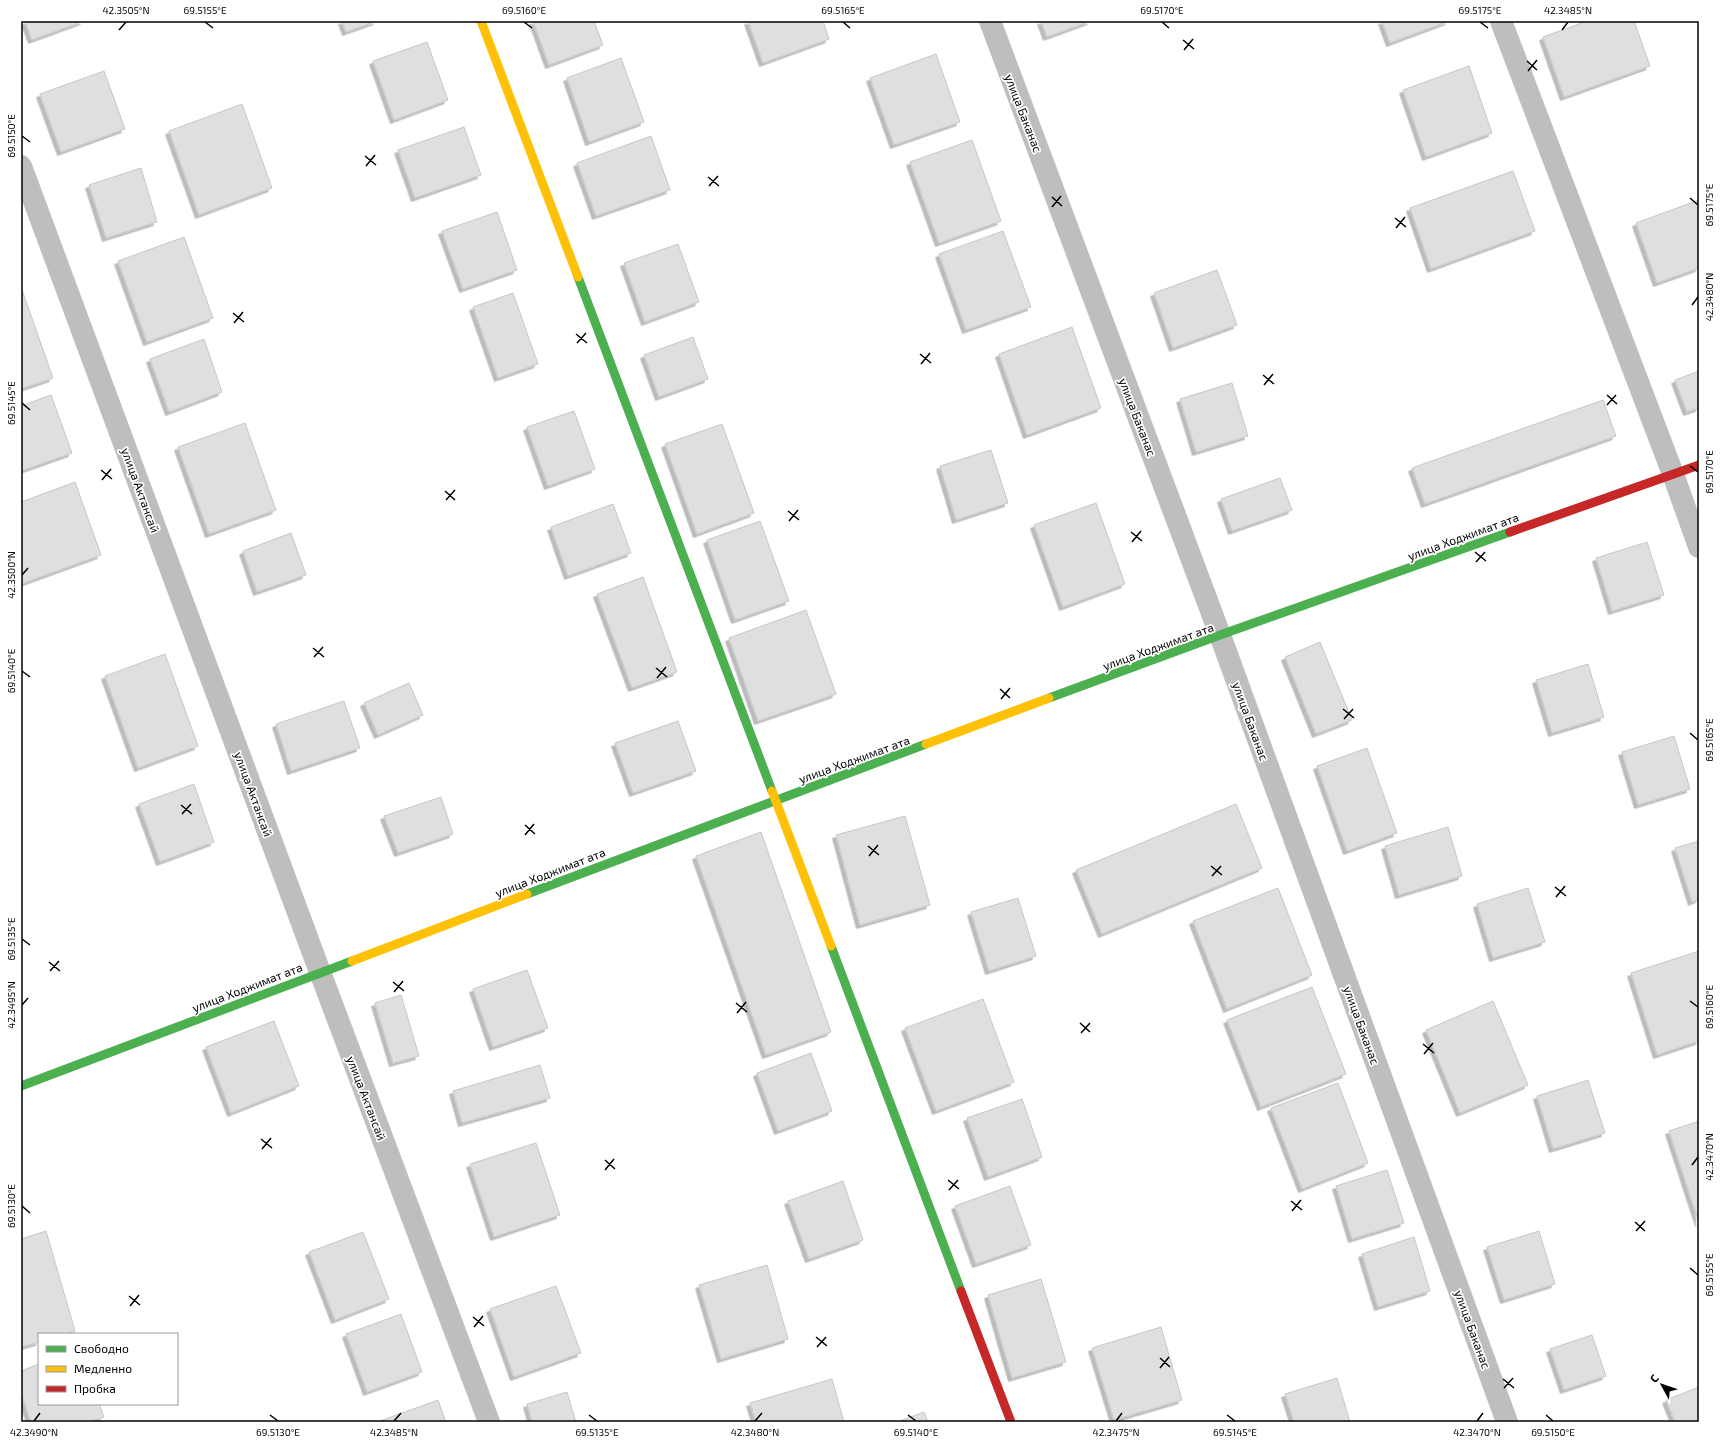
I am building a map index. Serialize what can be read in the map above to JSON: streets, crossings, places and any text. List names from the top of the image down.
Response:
{
  "streets": {
    "street": ["улица Баканас", "улица Актансай", "улица Ходжимат ата"]
  },
  "crossings": [
    ["улица Баканас", "улица Ходжимат ата"],
    ["улица Актансай", "улица Ходжимат ата"]
  ],
  "legend": ["Свободно", "Медленно", "Пробка"],
  "north": "top left",
  "coordinates": [
    "42.3505°N",
    "69.5155°E",
    "69.5160°E",
    "69.5165°E",
    "69.5170°E",
    "69.5175°E",
    "42.3485°N",
    "69.5150°E",
    "42.3480°N",
    "69.5145°E",
    "42.3500°N",
    "69.5140°E",
    "69.5135°E",
    "42.3495°N",
    "42.3470°N",
    "69.5130°E",
    "42.3490°N",
    "42.3475°N"
  ]
}
